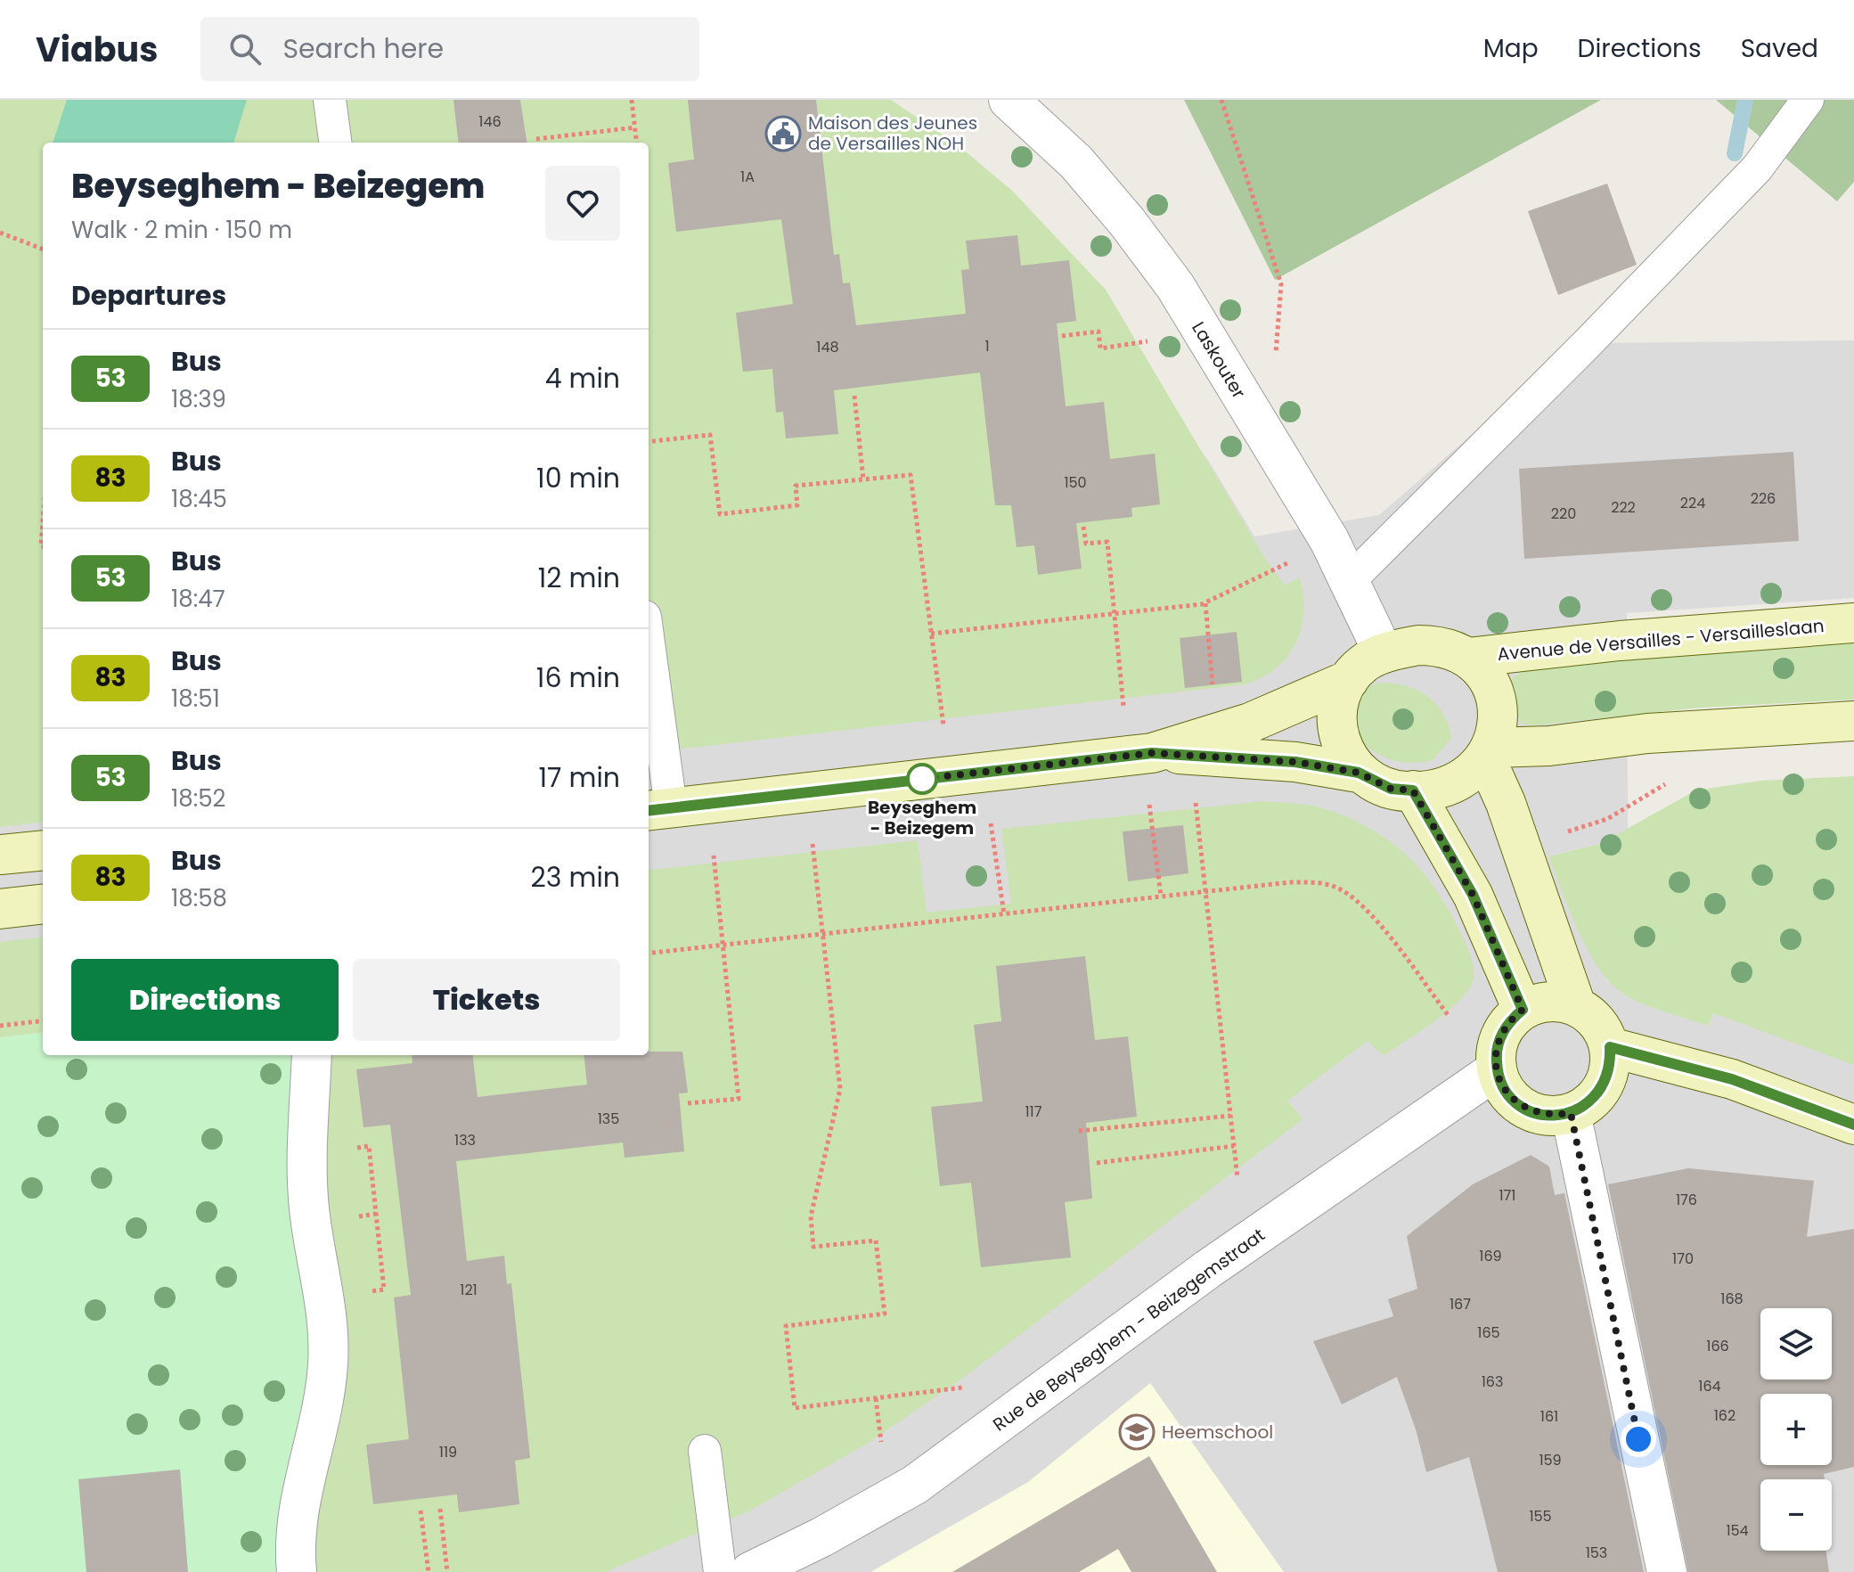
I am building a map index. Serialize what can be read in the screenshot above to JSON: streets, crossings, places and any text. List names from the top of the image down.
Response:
{
  "streets": {
    "street": ["Laskouter", "Avenue de Versailles - Versailleslaan", "Rue de Beyseghem - Beizegemstraat"]
  },
  "crossings": [
    ["Laskouter", "Avenue de Versailles - Versailleslaan"]
  ],
  "places": {
    "public building": ["Maison des Jeunes de Versailles NOH"],
    "other": ["Beyseghem - Beizegem"],
    "school or university": ["Heemschool"]
  },
  "lines": ["bus line 53"],
  "house_numbers": [
    "146",
    "1A",
    "1",
    "148",
    "150",
    "226",
    "224",
    "222",
    "220",
    "117",
    "135",
    "133",
    "171",
    "176",
    "169",
    "170",
    "121",
    "168",
    "167",
    "165",
    "166",
    "163",
    "164",
    "162",
    "161",
    "119",
    "159",
    "155",
    "154",
    "153"
  ],
  "page": {
    "header": "Viabus",
    "search": "Search here",
    "nav": ["Map", "Directions", "Saved"],
    "heading": [
      ["Beyseghem - Beizegem", "Walk · 2 min · 150 m"],
      "Departures"
    ],
    "list": [
      {
        "mark": "53",
        "name": "Bus",
        "note": "18:39",
        "value": "4 min"
      },
      {
        "mark": "83",
        "name": "Bus",
        "note": "18:45",
        "value": "10 min"
      },
      {
        "mark": "53",
        "name": "Bus",
        "note": "18:47",
        "value": "12 min"
      },
      {
        "mark": "83",
        "name": "Bus",
        "note": "18:51",
        "value": "16 min"
      },
      {
        "mark": "53",
        "name": "Bus",
        "note": "18:52",
        "value": "17 min"
      },
      {
        "mark": "83",
        "name": "Bus",
        "note": "18:58",
        "value": "23 min"
      }
    ],
    "buttons": ["Directions", "Tickets"],
    "map_buttons": ["+", "−"]
  }
}
